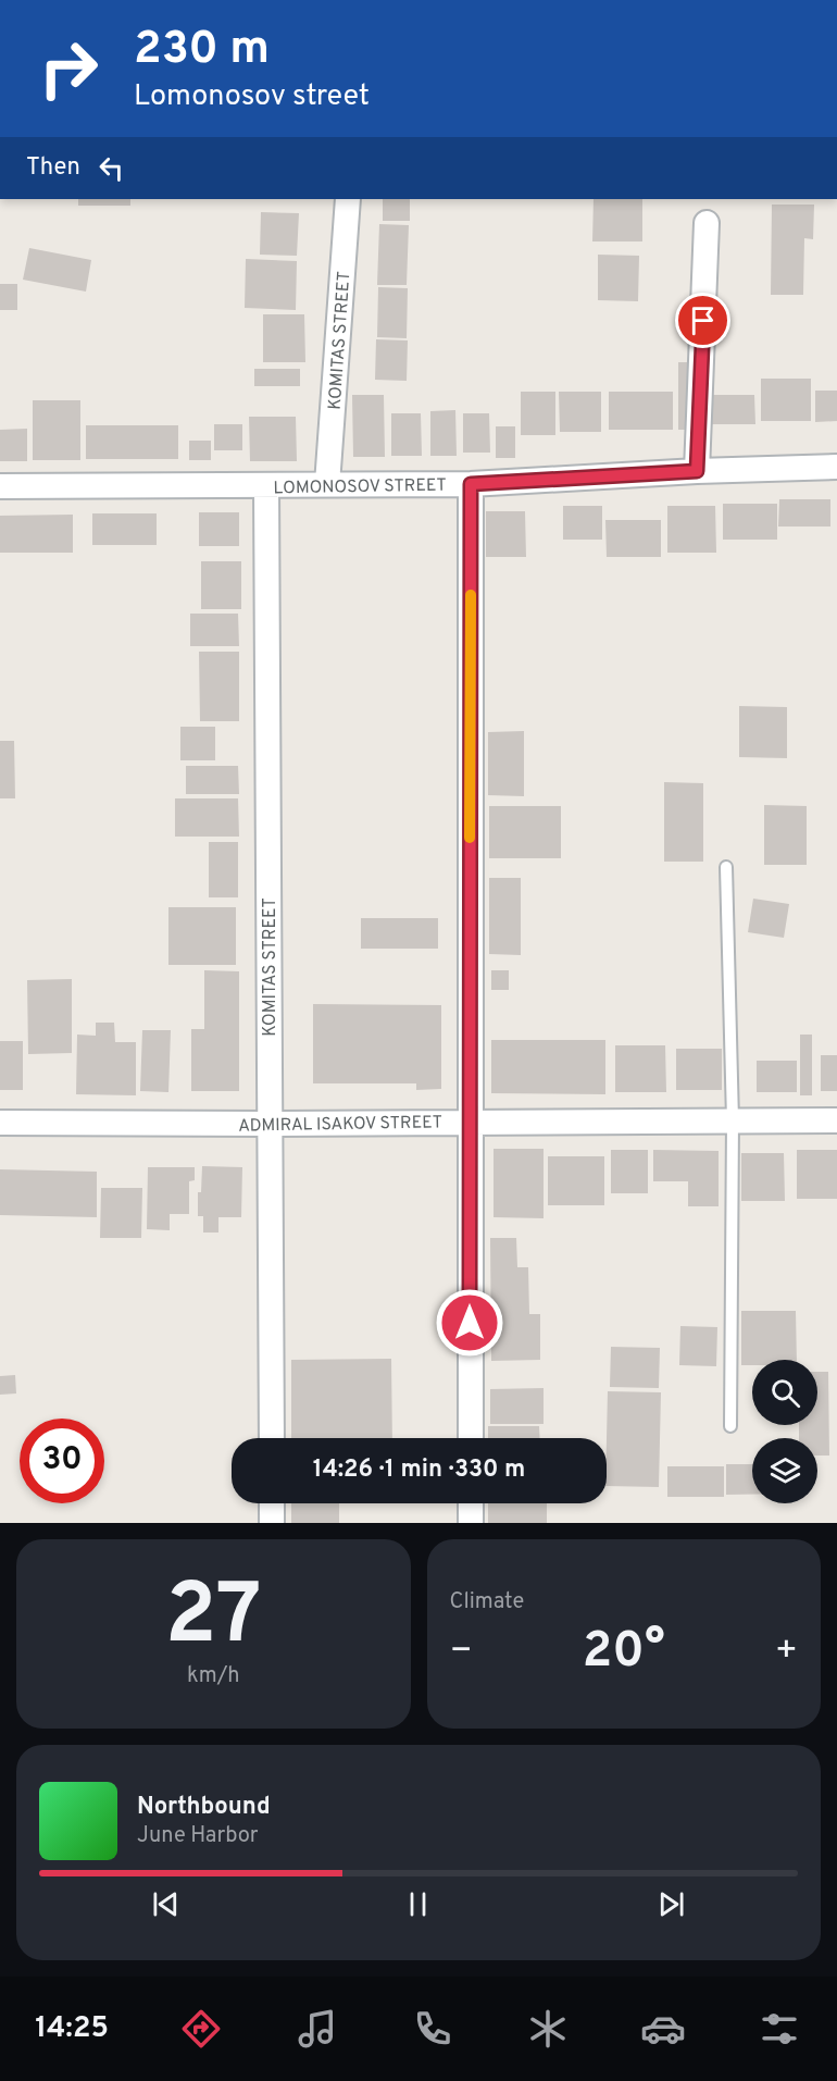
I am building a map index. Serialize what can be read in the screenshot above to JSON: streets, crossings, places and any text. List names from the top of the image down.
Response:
{
  "streets": {
    "street": ["KOMITAS STREET", "LOMONOSOV STREET", "ADMIRAL ISAKOV STREET"]
  },
  "crossings": [
    ["KOMITAS STREET", "LOMONOSOV STREET"],
    ["KOMITAS STREET", "ADMIRAL ISAKOV STREET"]
  ],
  "page": {
    "turn": ["230 m", "Lomonosov street"],
    "then": "Then",
    "limit": "30",
    "trip": "14:26 · 1 min · 330 m",
    "tile": [
      ["27", "km/h"],
      "Climate"
    ],
    "heat": ["−", "20°", "+"],
    "song": ["Northbound", "June Harbor"],
    "tabs": "14:25"
  }
}
